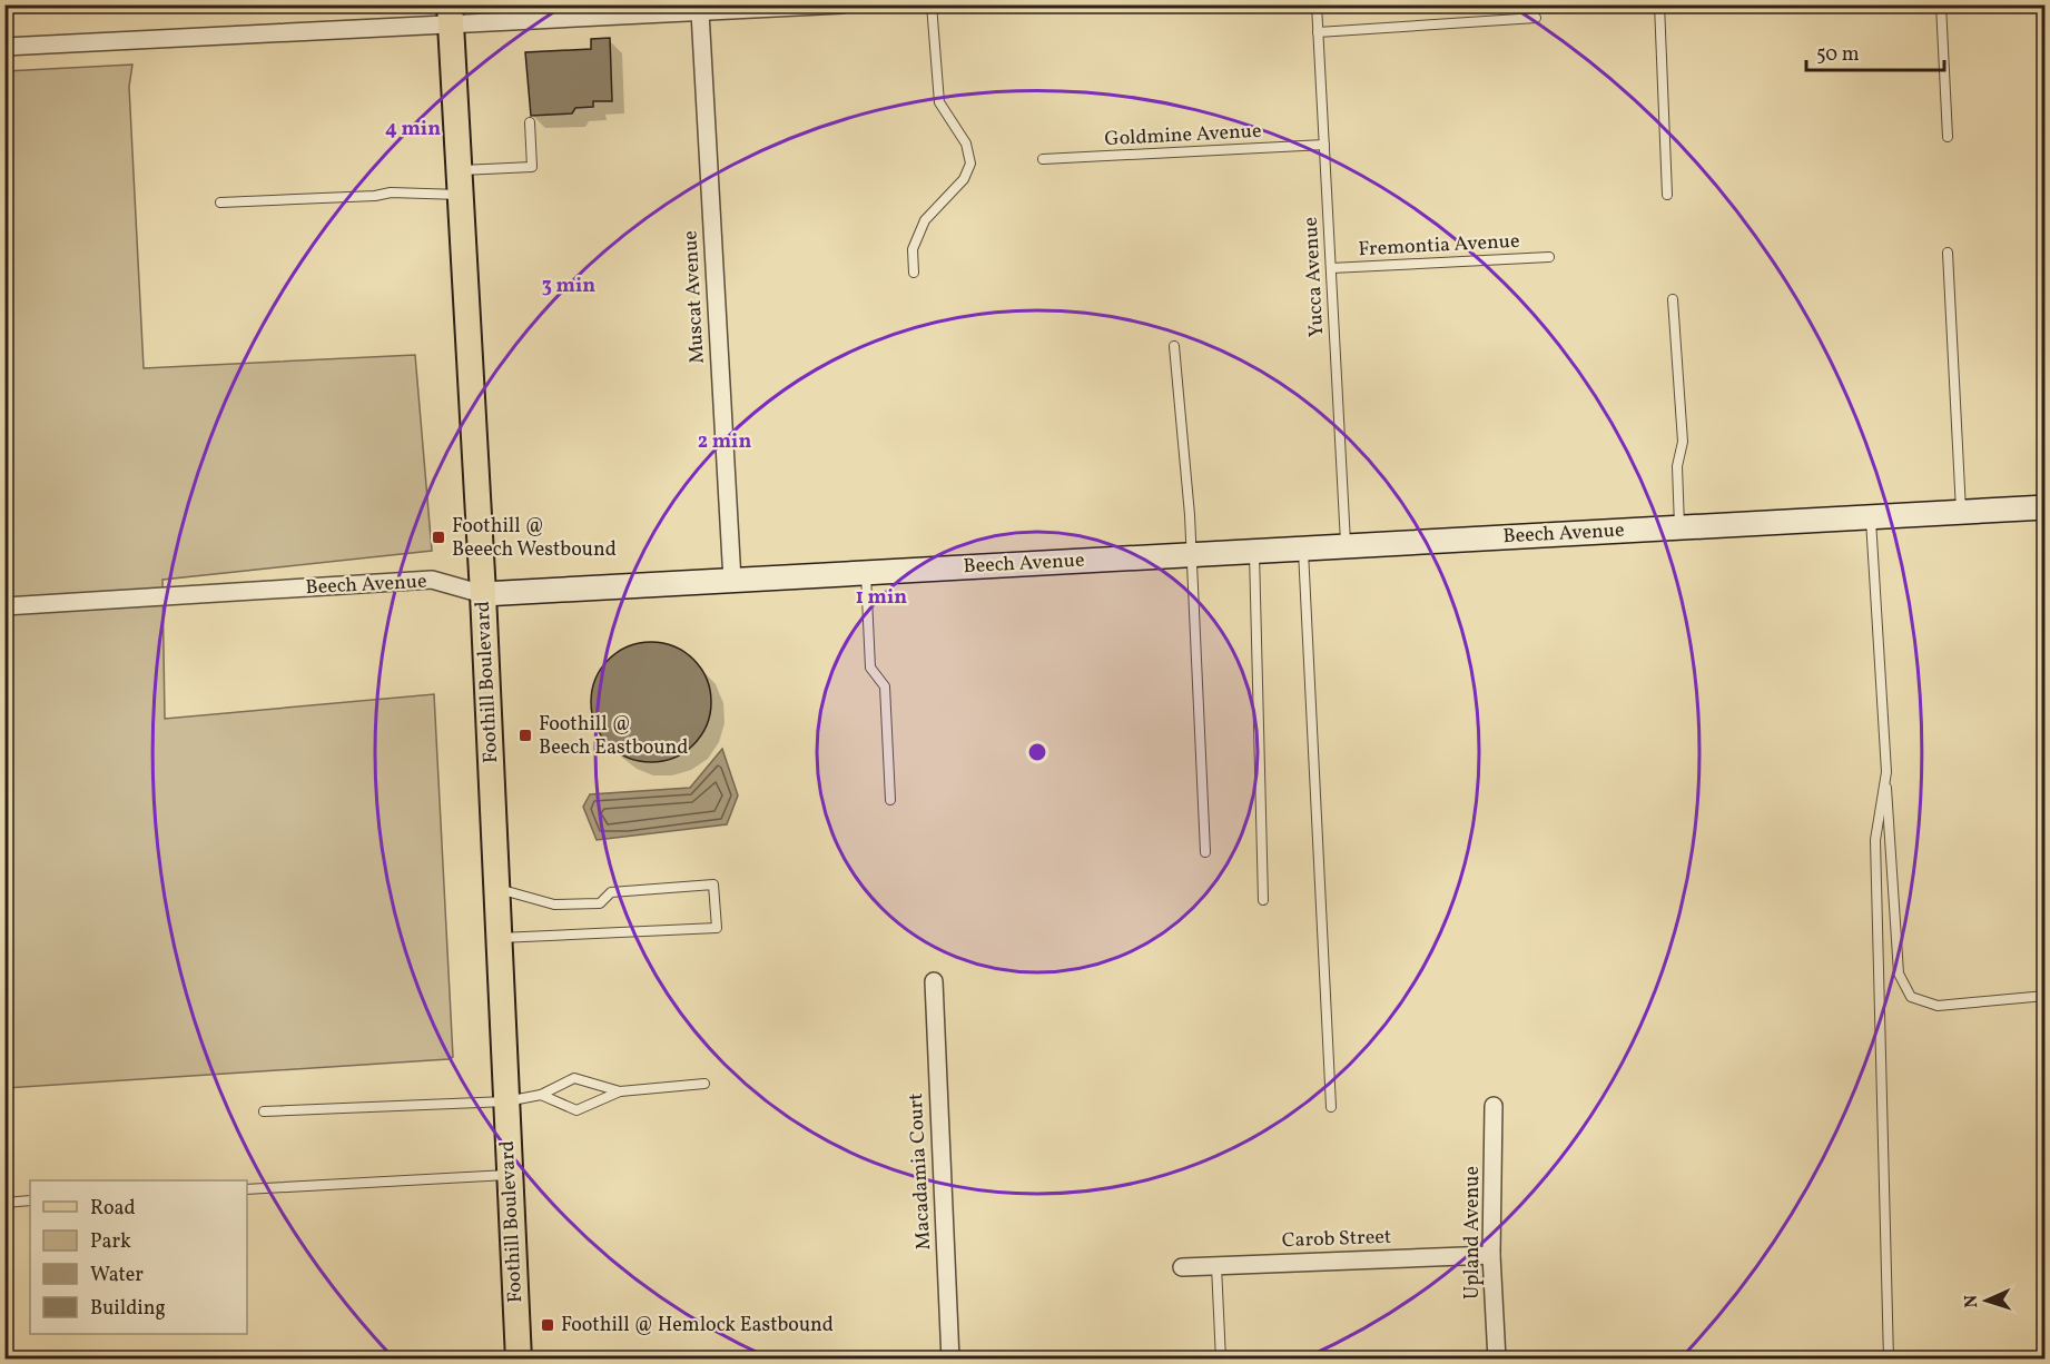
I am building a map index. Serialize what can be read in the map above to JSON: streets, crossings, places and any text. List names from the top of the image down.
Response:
{
  "streets": {
    "main road": ["Beech Avenue", "Foothill Boulevard"],
    "street": [
      "Muscat Avenue",
      "Macadamia Court",
      "Upland Avenue",
      "Carob Street"
    ],
    "lane": ["Goldmine Avenue", "Fremontia Avenue", "Yucca Avenue"]
  },
  "crossings": [
    ["Goldmine Avenue", "Yucca Avenue"],
    ["Fremontia Avenue", "Yucca Avenue"],
    ["Yucca Avenue", "Beech Avenue"],
    ["Muscat Avenue", "Beech Avenue"],
    ["Beech Avenue", "Foothill Boulevard"],
    ["Upland Avenue", "Carob Street"]
  ],
  "places": {
    "transit": ["Foothill @ Beeech Westbound", "Foothill @ Beech Eastbound", "Foothill @ Hemlock Eastbound"]
  },
  "legend": [
    "Road",
    "Park",
    "Water",
    "Building"
  ],
  "scale_bar": "50 m",
  "north": "left",
  "rings": [
    "4 min",
    "3 min",
    "2 min",
    "1 min"
  ]
}
